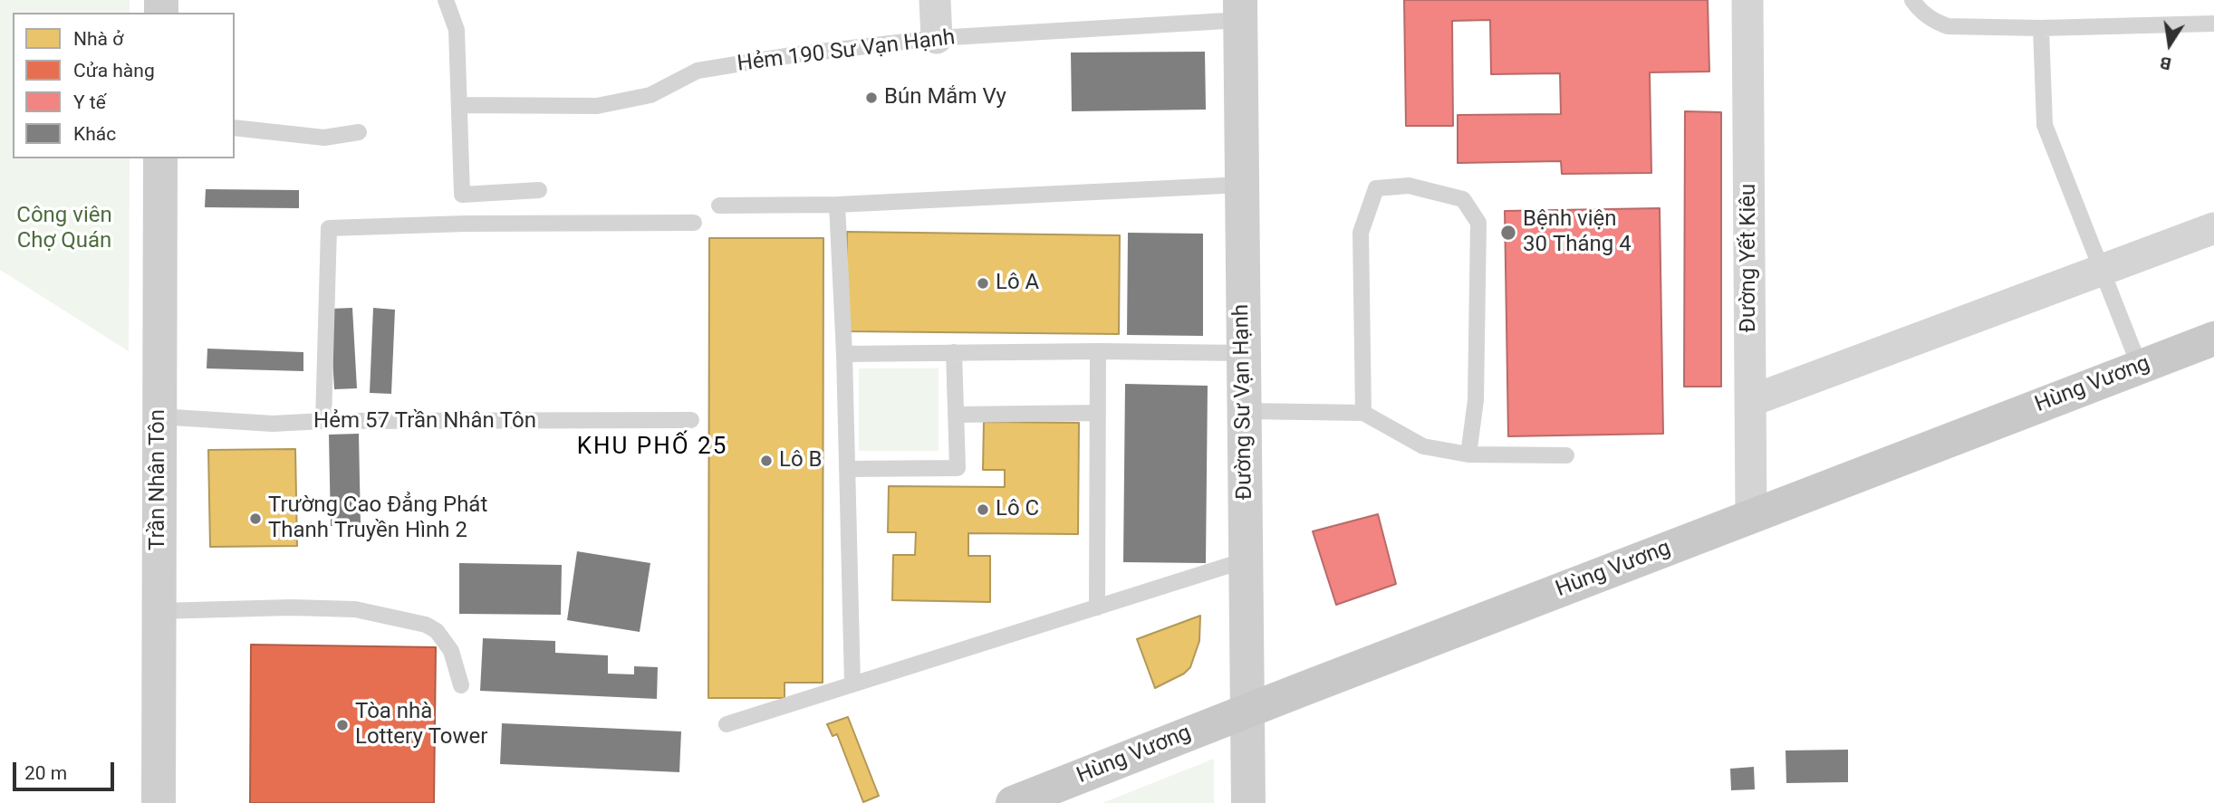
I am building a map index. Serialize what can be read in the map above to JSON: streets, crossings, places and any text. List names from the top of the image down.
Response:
{
  "streets": {
    "main road": ["Hùng Vương"],
    "street": ["Đường Yết Kiêu", "Đường Sư Vạn Hạnh", "Trần Nhân Tôn"],
    "lane": ["Hẻm 190 Sư Vạn Hạnh", "Hẻm 57 Trần Nhân Tôn"]
  },
  "crossings": [
    ["Hẻm 190 Sư Vạn Hạnh", "Đường Sư Vạn Hạnh"],
    ["Đường Yết Kiêu", "Hùng Vương"],
    ["Hùng Vương", "Đường Sư Vạn Hạnh"],
    ["Hẻm 57 Trần Nhân Tôn", "Trần Nhân Tôn"]
  ],
  "districts": ["KHU PHỐ 25"],
  "parks": ["Công viên Chợ Quán"],
  "places": [
    "Bún Mắm Vy",
    "Bệnh viện 30 Tháng 4",
    "Lô A",
    "Lô B",
    "Lô C",
    "Trường Cao Đẳng Phát Thanh Truyền Hình 2",
    "Tòa nhà Lottery Tower"
  ],
  "legend": [
    "Nhà ở",
    "Cửa hàng",
    "Y tế",
    "Khác"
  ],
  "scale_bar": "20 m",
  "north": "bottom"
}
